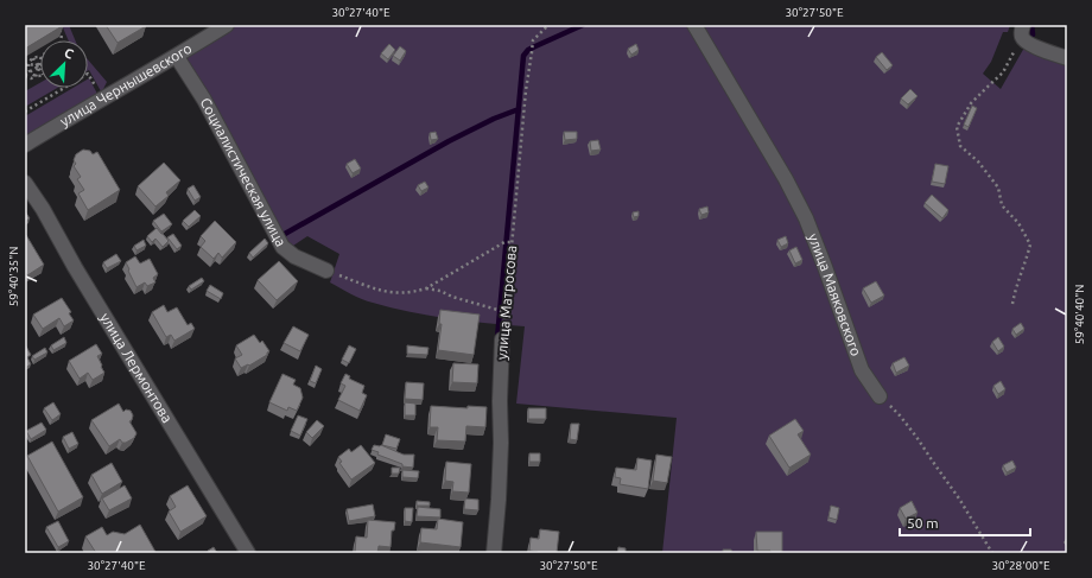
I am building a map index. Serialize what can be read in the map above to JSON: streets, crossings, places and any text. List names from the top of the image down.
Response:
{
  "streets": {
    "street": [
      "улица Чернышевского",
      "Социалистическая улица",
      "улица Маяковского",
      "улица Матросова",
      "улица Лермонтова"
    ]
  },
  "crossings": [
    ["улица Чернышевского", "Социалистическая улица"]
  ],
  "scale_bar": "50 m",
  "north": "top right",
  "coordinates": [
    "30°27'40\"E",
    "30°27'50\"E",
    "59°40'35\"N",
    "59°40'40\"N",
    "30°28'00\"E"
  ]
}
